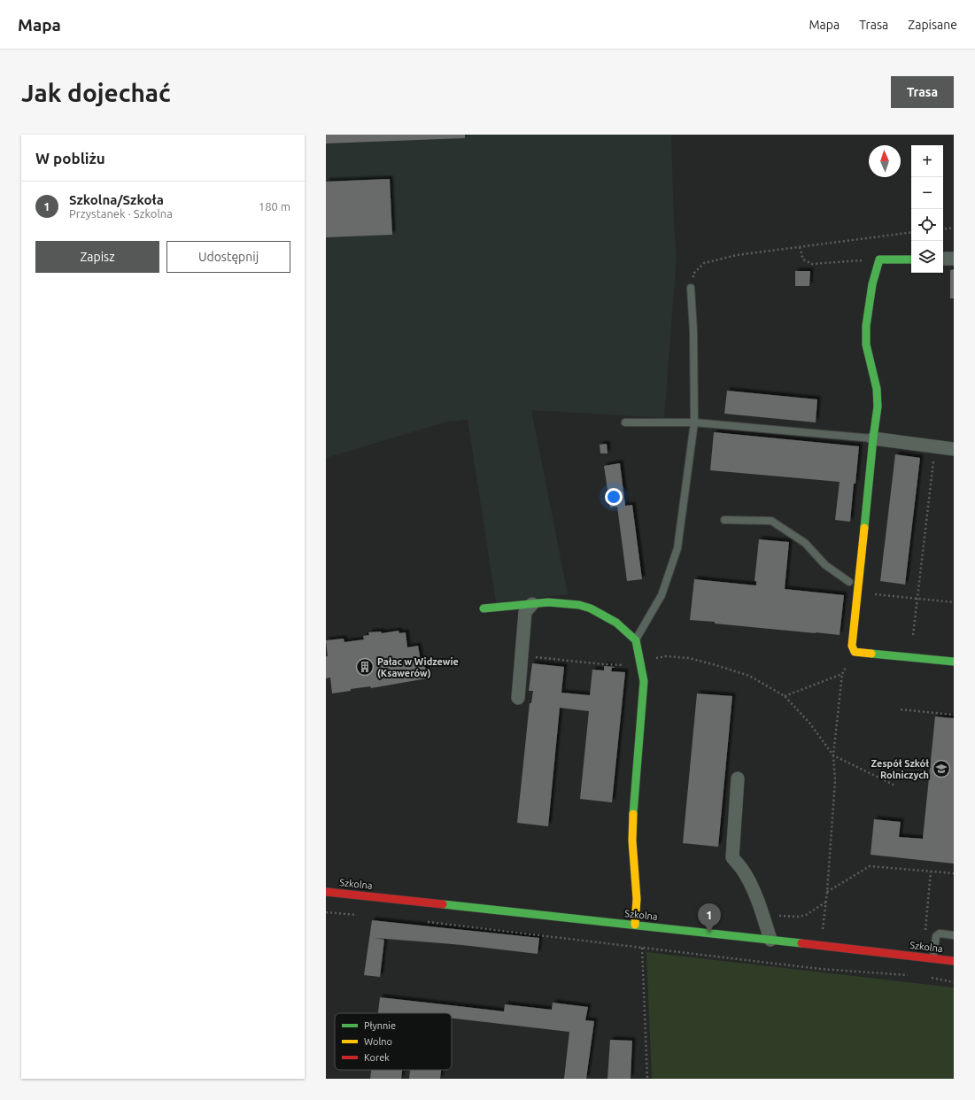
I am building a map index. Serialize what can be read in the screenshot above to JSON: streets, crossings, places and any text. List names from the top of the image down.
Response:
{
  "streets": {
    "street": ["Szkolna"]
  },
  "places": {
    "building": ["Pałac w Widzewie (Ksawerów)"],
    "school or university": ["Zespół Szkół Rolniczych"]
  },
  "legend": ["Płynnie", "Wolno", "Korek"],
  "north": "top",
  "page": {
    "header": "Mapa",
    "nav": ["Mapa", "Trasa", "Zapisane"],
    "buttons": [
      "Trasa",
      ["Zapisz", "Udostępnij"]
    ],
    "title": "Jak dojechać",
    "heading": "W pobliżu",
    "map_buttons": ["+", "−"],
    "list": [
      {
        "mark": "1",
        "name": "Szkolna/Szkoła",
        "note": "Przystanek · Szkolna",
        "value": "180 m"
      }
    ],
    "pins": "1"
  }
}
